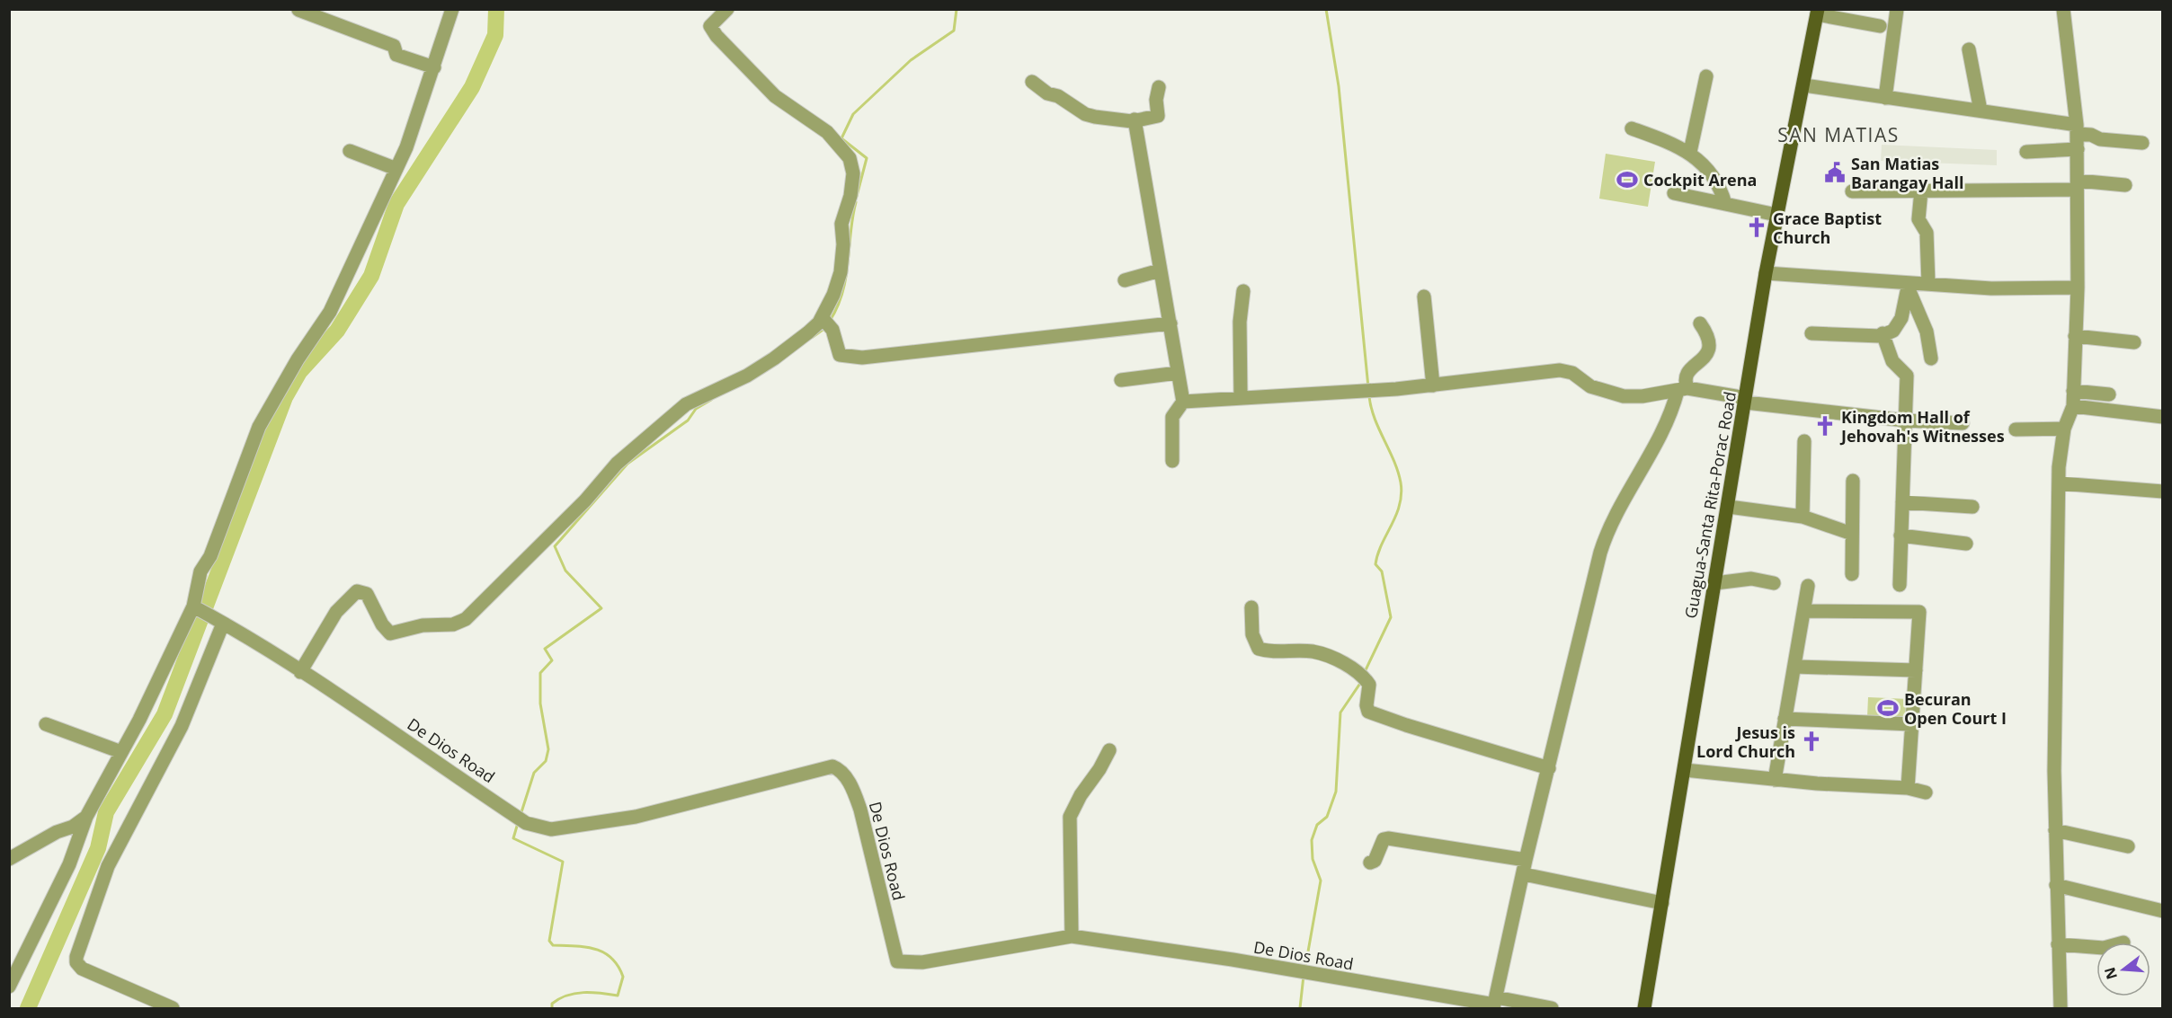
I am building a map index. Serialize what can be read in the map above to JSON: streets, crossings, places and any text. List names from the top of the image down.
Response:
{
  "streets": {
    "main road": ["Guagua-Santa Rita-Porac Road"],
    "street": ["De Dios Road"]
  },
  "districts": ["SAN MATIAS"],
  "places": {
    "public building": ["San Matias Barangay Hall"],
    "sports": ["Cockpit Arena", "Becuran Open Court I"],
    "church": ["Grace Baptist Church", "Kingdom Hall of Jehovah's Witnesses", "Jesus is Lord Church"]
  },
  "north": "left"
}
